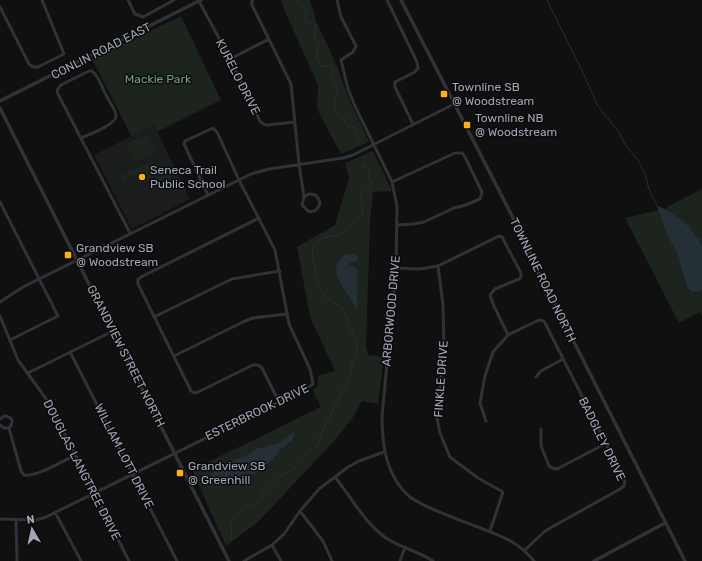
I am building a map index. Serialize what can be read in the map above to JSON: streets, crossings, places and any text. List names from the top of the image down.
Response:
{
  "streets": {
    "street": [
      "CONLIN ROAD EAST",
      "KURELO DRIVE",
      "TOWNLINE ROAD NORTH",
      "ARBORWOOD DRIVE",
      "GRANDVIEW STREET NORTH",
      "FINKLE DRIVE",
      "ESTERBROOK DRIVE",
      "BADGLEY DRIVE",
      "WILLIAM LOTT DRIVE",
      "DOUGLAS LANGTREE DRIVE"
    ]
  },
  "crossings": [
    ["CONLIN ROAD EAST", "KURELO DRIVE"],
    ["ARBORWOOD DRIVE", "FINKLE DRIVE"],
    ["ARBORWOOD DRIVE", "BADGLEY DRIVE"],
    ["GRANDVIEW STREET NORTH", "ESTERBROOK DRIVE"],
    ["ESTERBROOK DRIVE", "WILLIAM LOTT DRIVE"],
    ["ESTERBROOK DRIVE", "DOUGLAS LANGTREE DRIVE"]
  ],
  "parks": ["Mackie Park"],
  "places": {
    "transit": [
      "Townline SB @ Woodstream",
      "Townline NB @ Woodstream",
      "Grandview SB @ Woodstream",
      "Grandview SB @ Greenhill"
    ],
    "other": ["Seneca Trail Public School"]
  },
  "north": "top"
}
